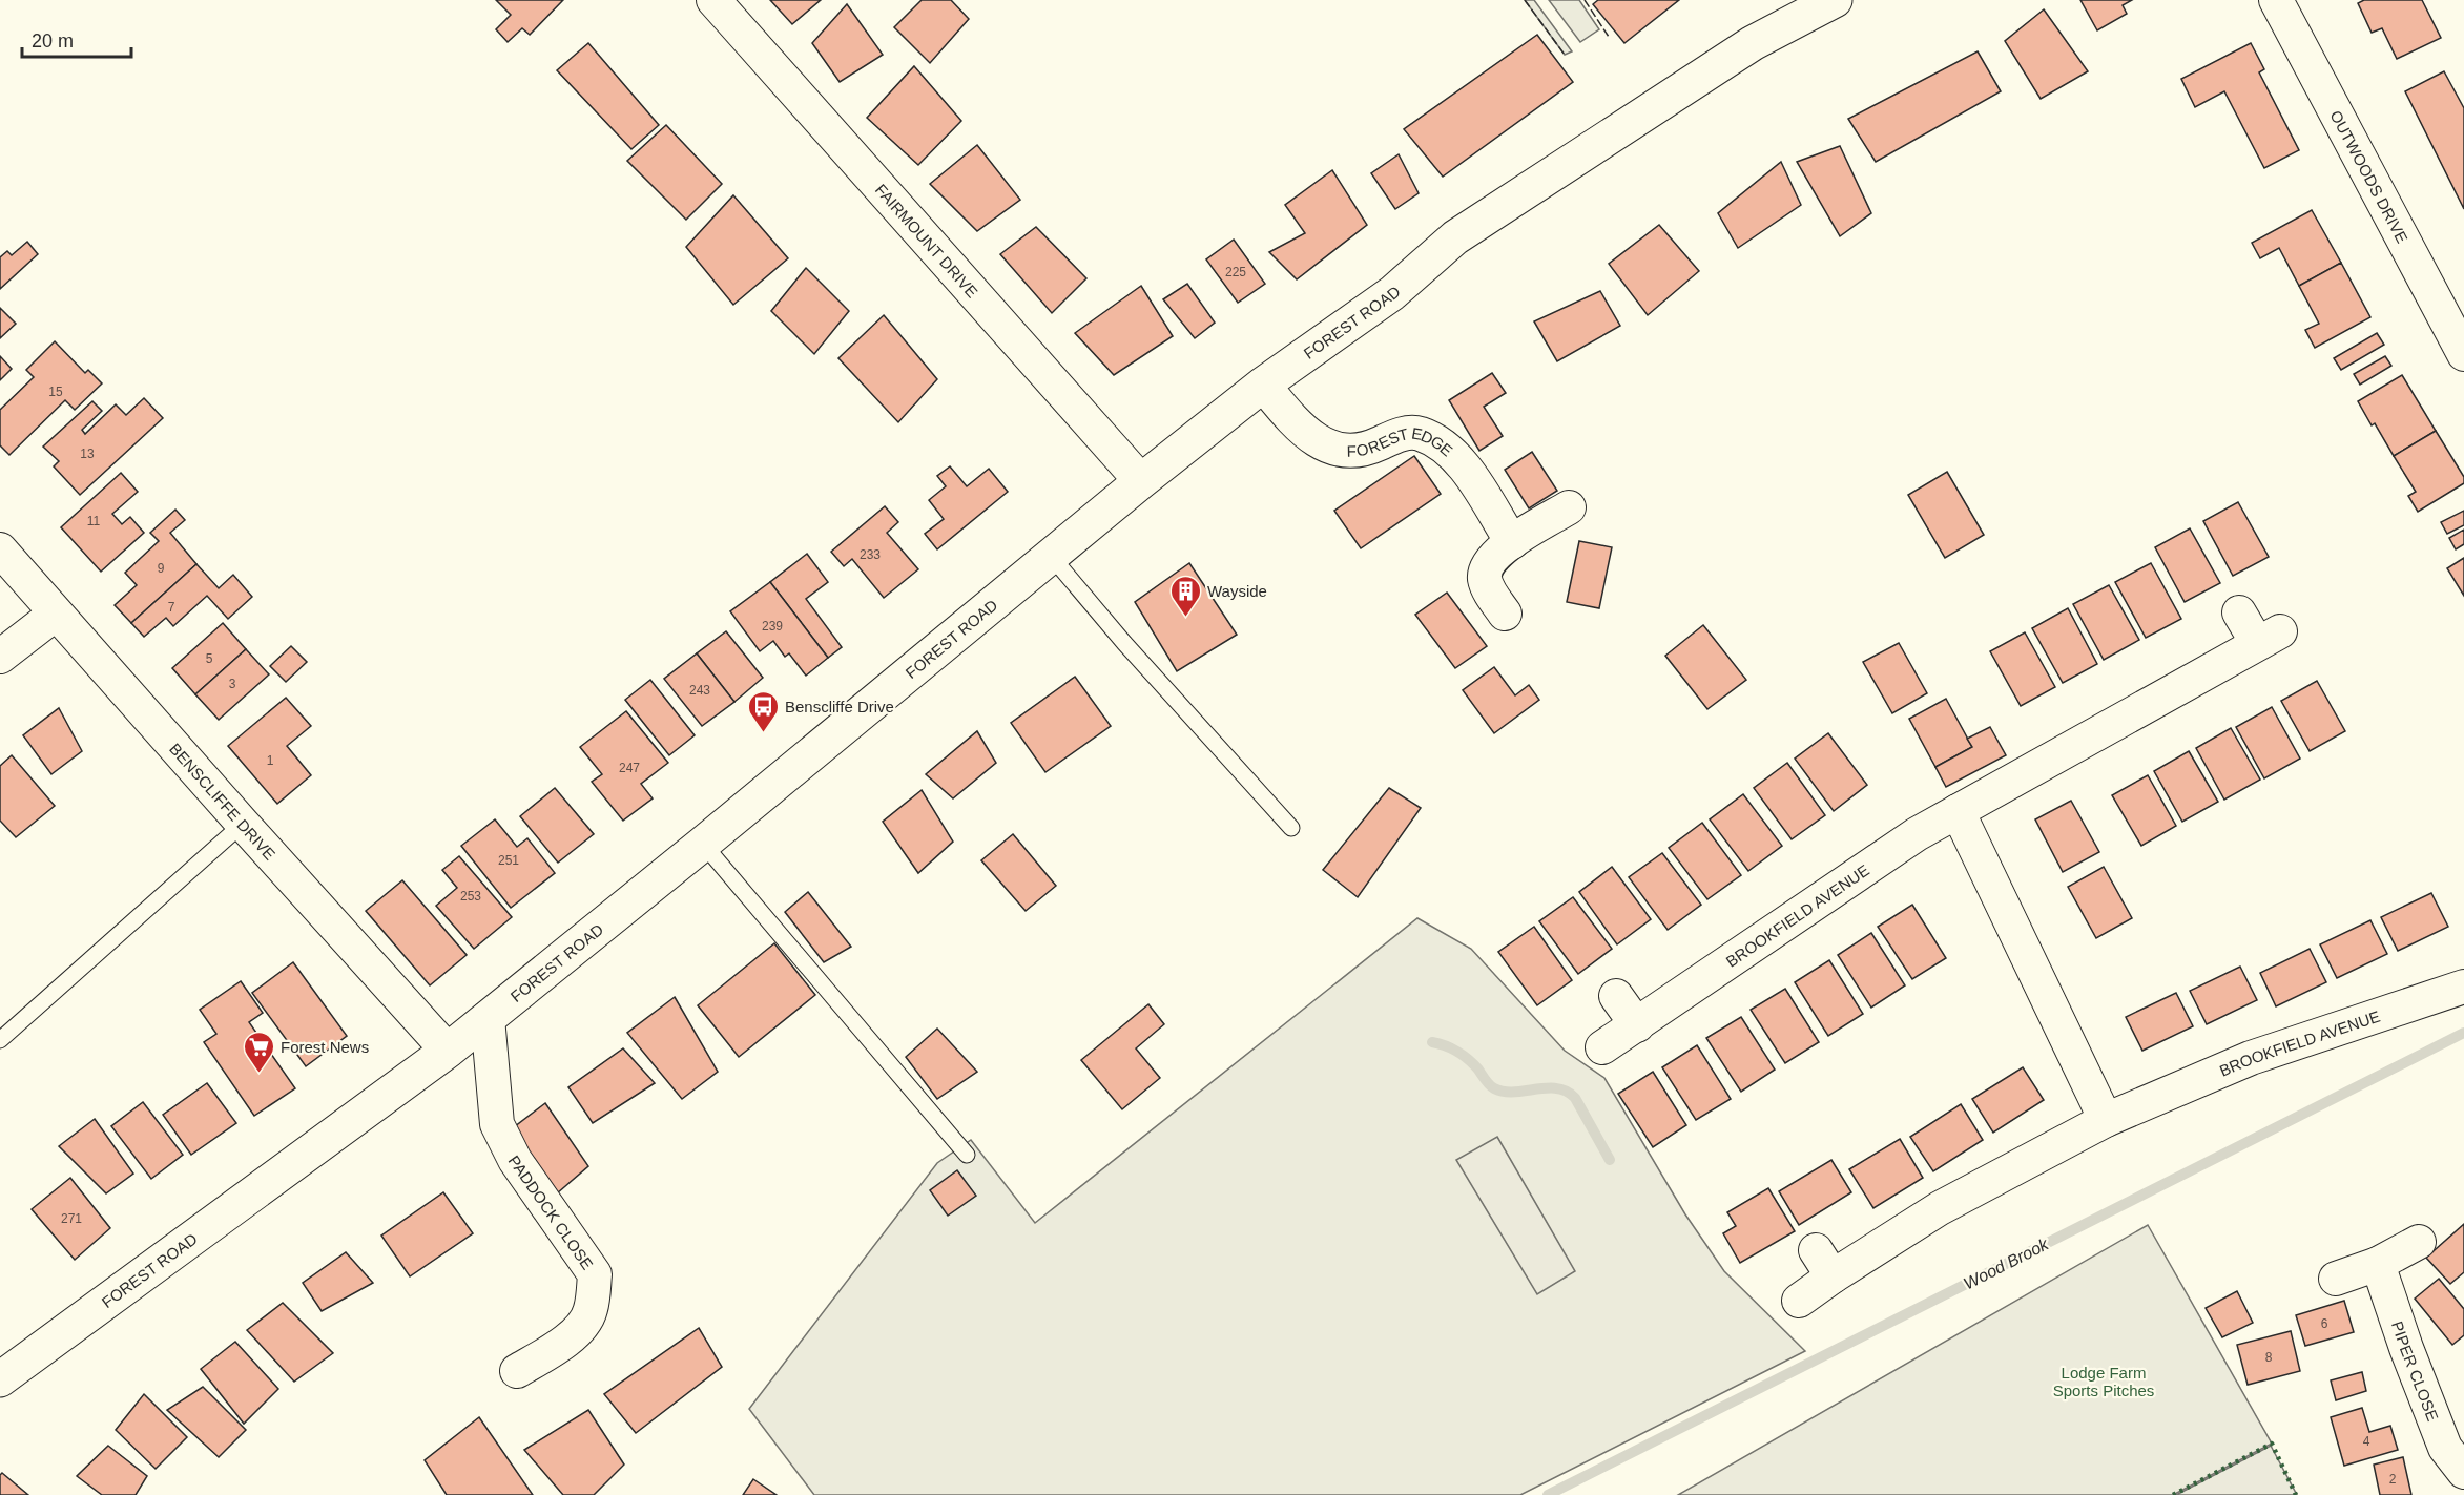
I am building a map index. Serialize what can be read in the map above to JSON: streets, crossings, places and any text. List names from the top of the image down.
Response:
{
  "streets": {
    "street": [
      "OUTWOODS DRIVE",
      "FAIRMOUNT DRIVE",
      "FOREST ROAD",
      "FOREST EDGE",
      "BENSCLIFFE DRIVE",
      "BROOKFIELD AVENUE",
      "PADDOCK CLOSE",
      "PIPER CLOSE"
    ]
  },
  "crossings": [
    ["FAIRMOUNT DRIVE", "FOREST ROAD"],
    ["FOREST ROAD", "FOREST EDGE"],
    ["FOREST ROAD", "BENSCLIFFE DRIVE"],
    ["FOREST ROAD", "PADDOCK CLOSE"]
  ],
  "water": ["Wood Brook"],
  "parks": ["Lodge Farm Sports Pitches"],
  "places": {
    "building": ["Wayside"],
    "bus stop": ["Benscliffe Drive"],
    "supermarket": ["Forest News"]
  },
  "house_numbers": [
    "225",
    "15",
    "13",
    "11",
    "233",
    "9",
    "7",
    "239",
    "5",
    "3",
    "243",
    "1",
    "247",
    "251",
    "253",
    "271",
    "6",
    "8",
    "4",
    "2"
  ],
  "scale_bar": "20 m"
}
